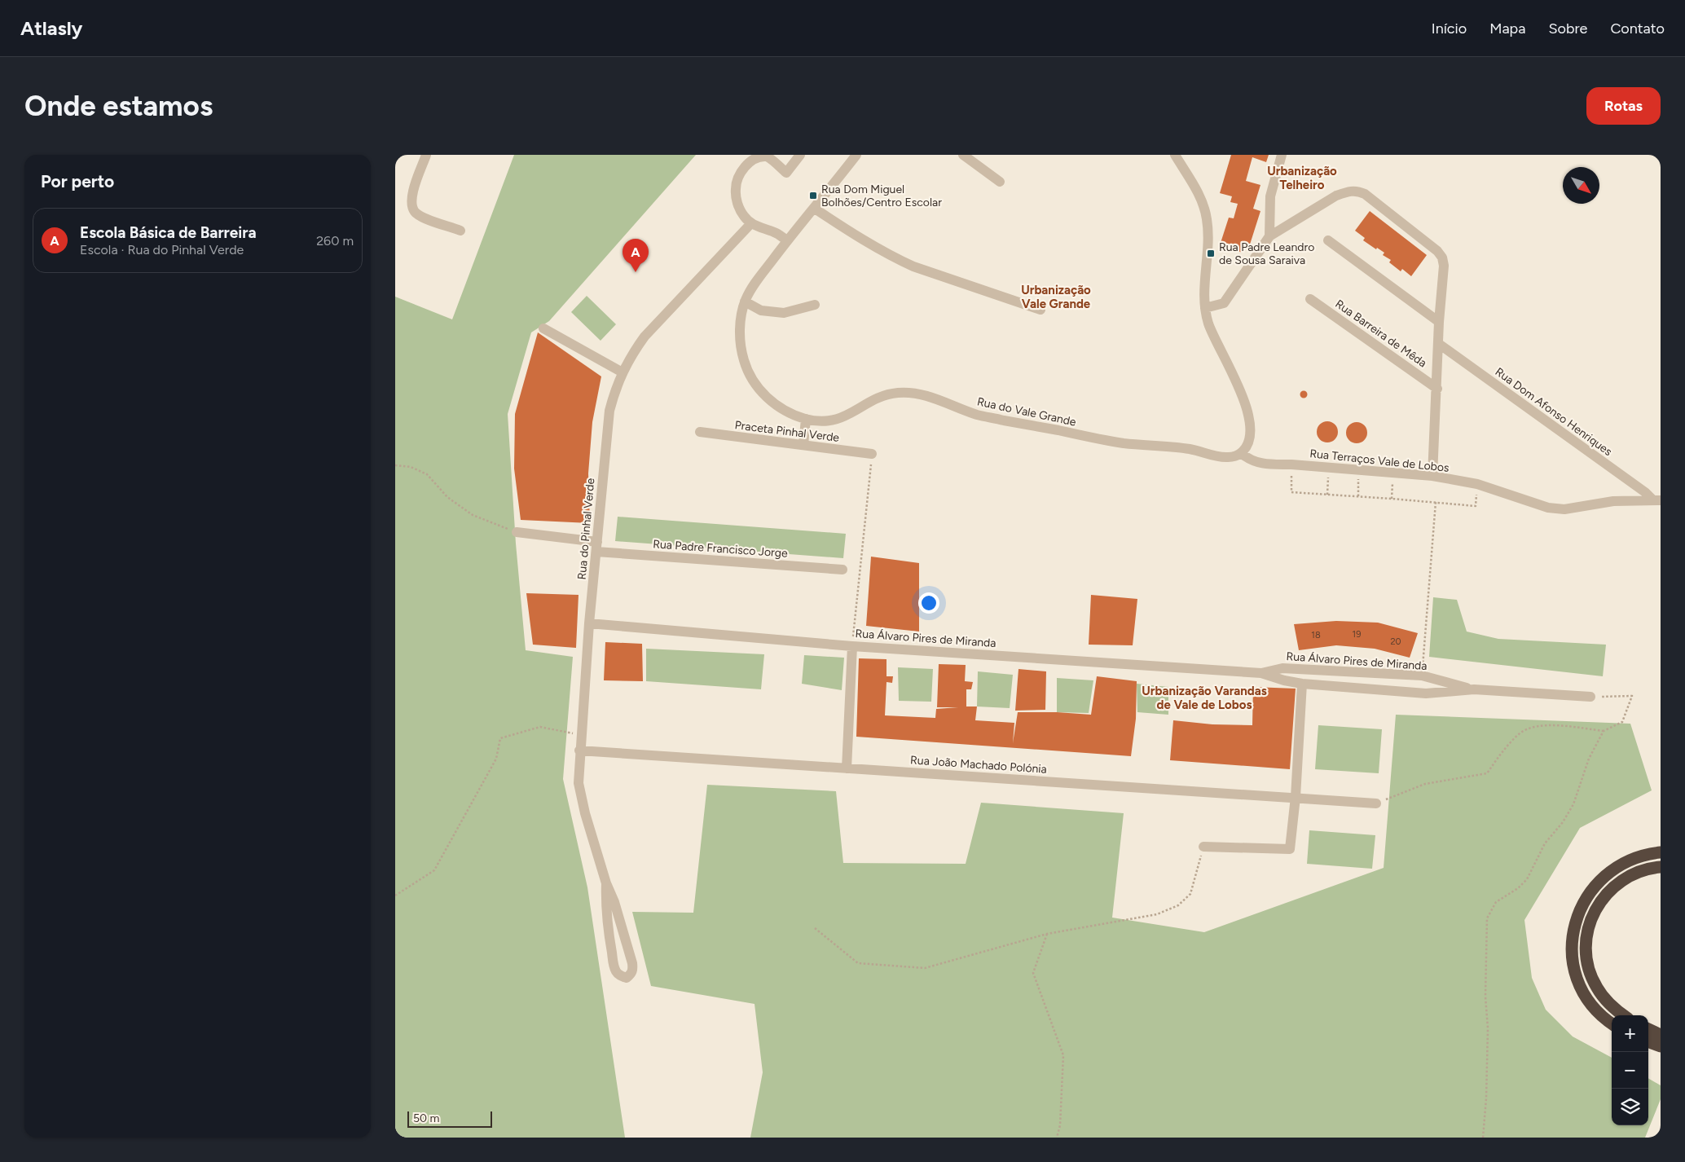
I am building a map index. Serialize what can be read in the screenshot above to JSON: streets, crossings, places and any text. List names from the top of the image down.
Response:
{
  "streets": {
    "street": [
      "Rua Barreira de Mêda",
      "Rua do Vale Grande",
      "Rua Dom Afonso Henriques",
      "Praceta Pinhal Verde",
      "Rua Terraços Vale de Lobos",
      "Rua do Pinhal Verde",
      "Rua Padre Francisco Jorge",
      "Rua Álvaro Pires de Miranda",
      "Rua João Machado Polónia"
    ]
  },
  "crossings": [
    ["Rua do Vale Grande", "Rua Terraços Vale de Lobos"],
    ["Rua Dom Afonso Henriques", "Rua Terraços Vale de Lobos"],
    ["Rua do Pinhal Verde", "Rua Padre Francisco Jorge"],
    ["Rua do Pinhal Verde", "Rua Álvaro Pires de Miranda"],
    ["Rua do Pinhal Verde", "Rua João Machado Polónia"]
  ],
  "districts": ["Urbanização Telheiro", "Urbanização Vale Grande", "Urbanização Varandas de Vale de Lobos"],
  "places": {
    "transit": ["Rua Dom Miguel Bolhões/Centro Escolar", "Rua Padre Leandro de Sousa Saraiva"]
  },
  "house_numbers": ["19", "18", "20"],
  "scale_bar": "50 m",
  "north": "bottom right",
  "page": {
    "header": "Atlasly",
    "nav": [
      "Início",
      "Mapa",
      "Sobre",
      "Contato"
    ],
    "buttons": "Rotas",
    "title": "Onde estamos",
    "heading": "Por perto",
    "list": [
      {
        "mark": "A",
        "name": "Escola Básica de Barreira",
        "note": "Escola · Rua do Pinhal Verde",
        "value": "260 m"
      }
    ],
    "pins": "A",
    "map_buttons": ["+", "−"],
    "scale": "50 m"
  }
}
